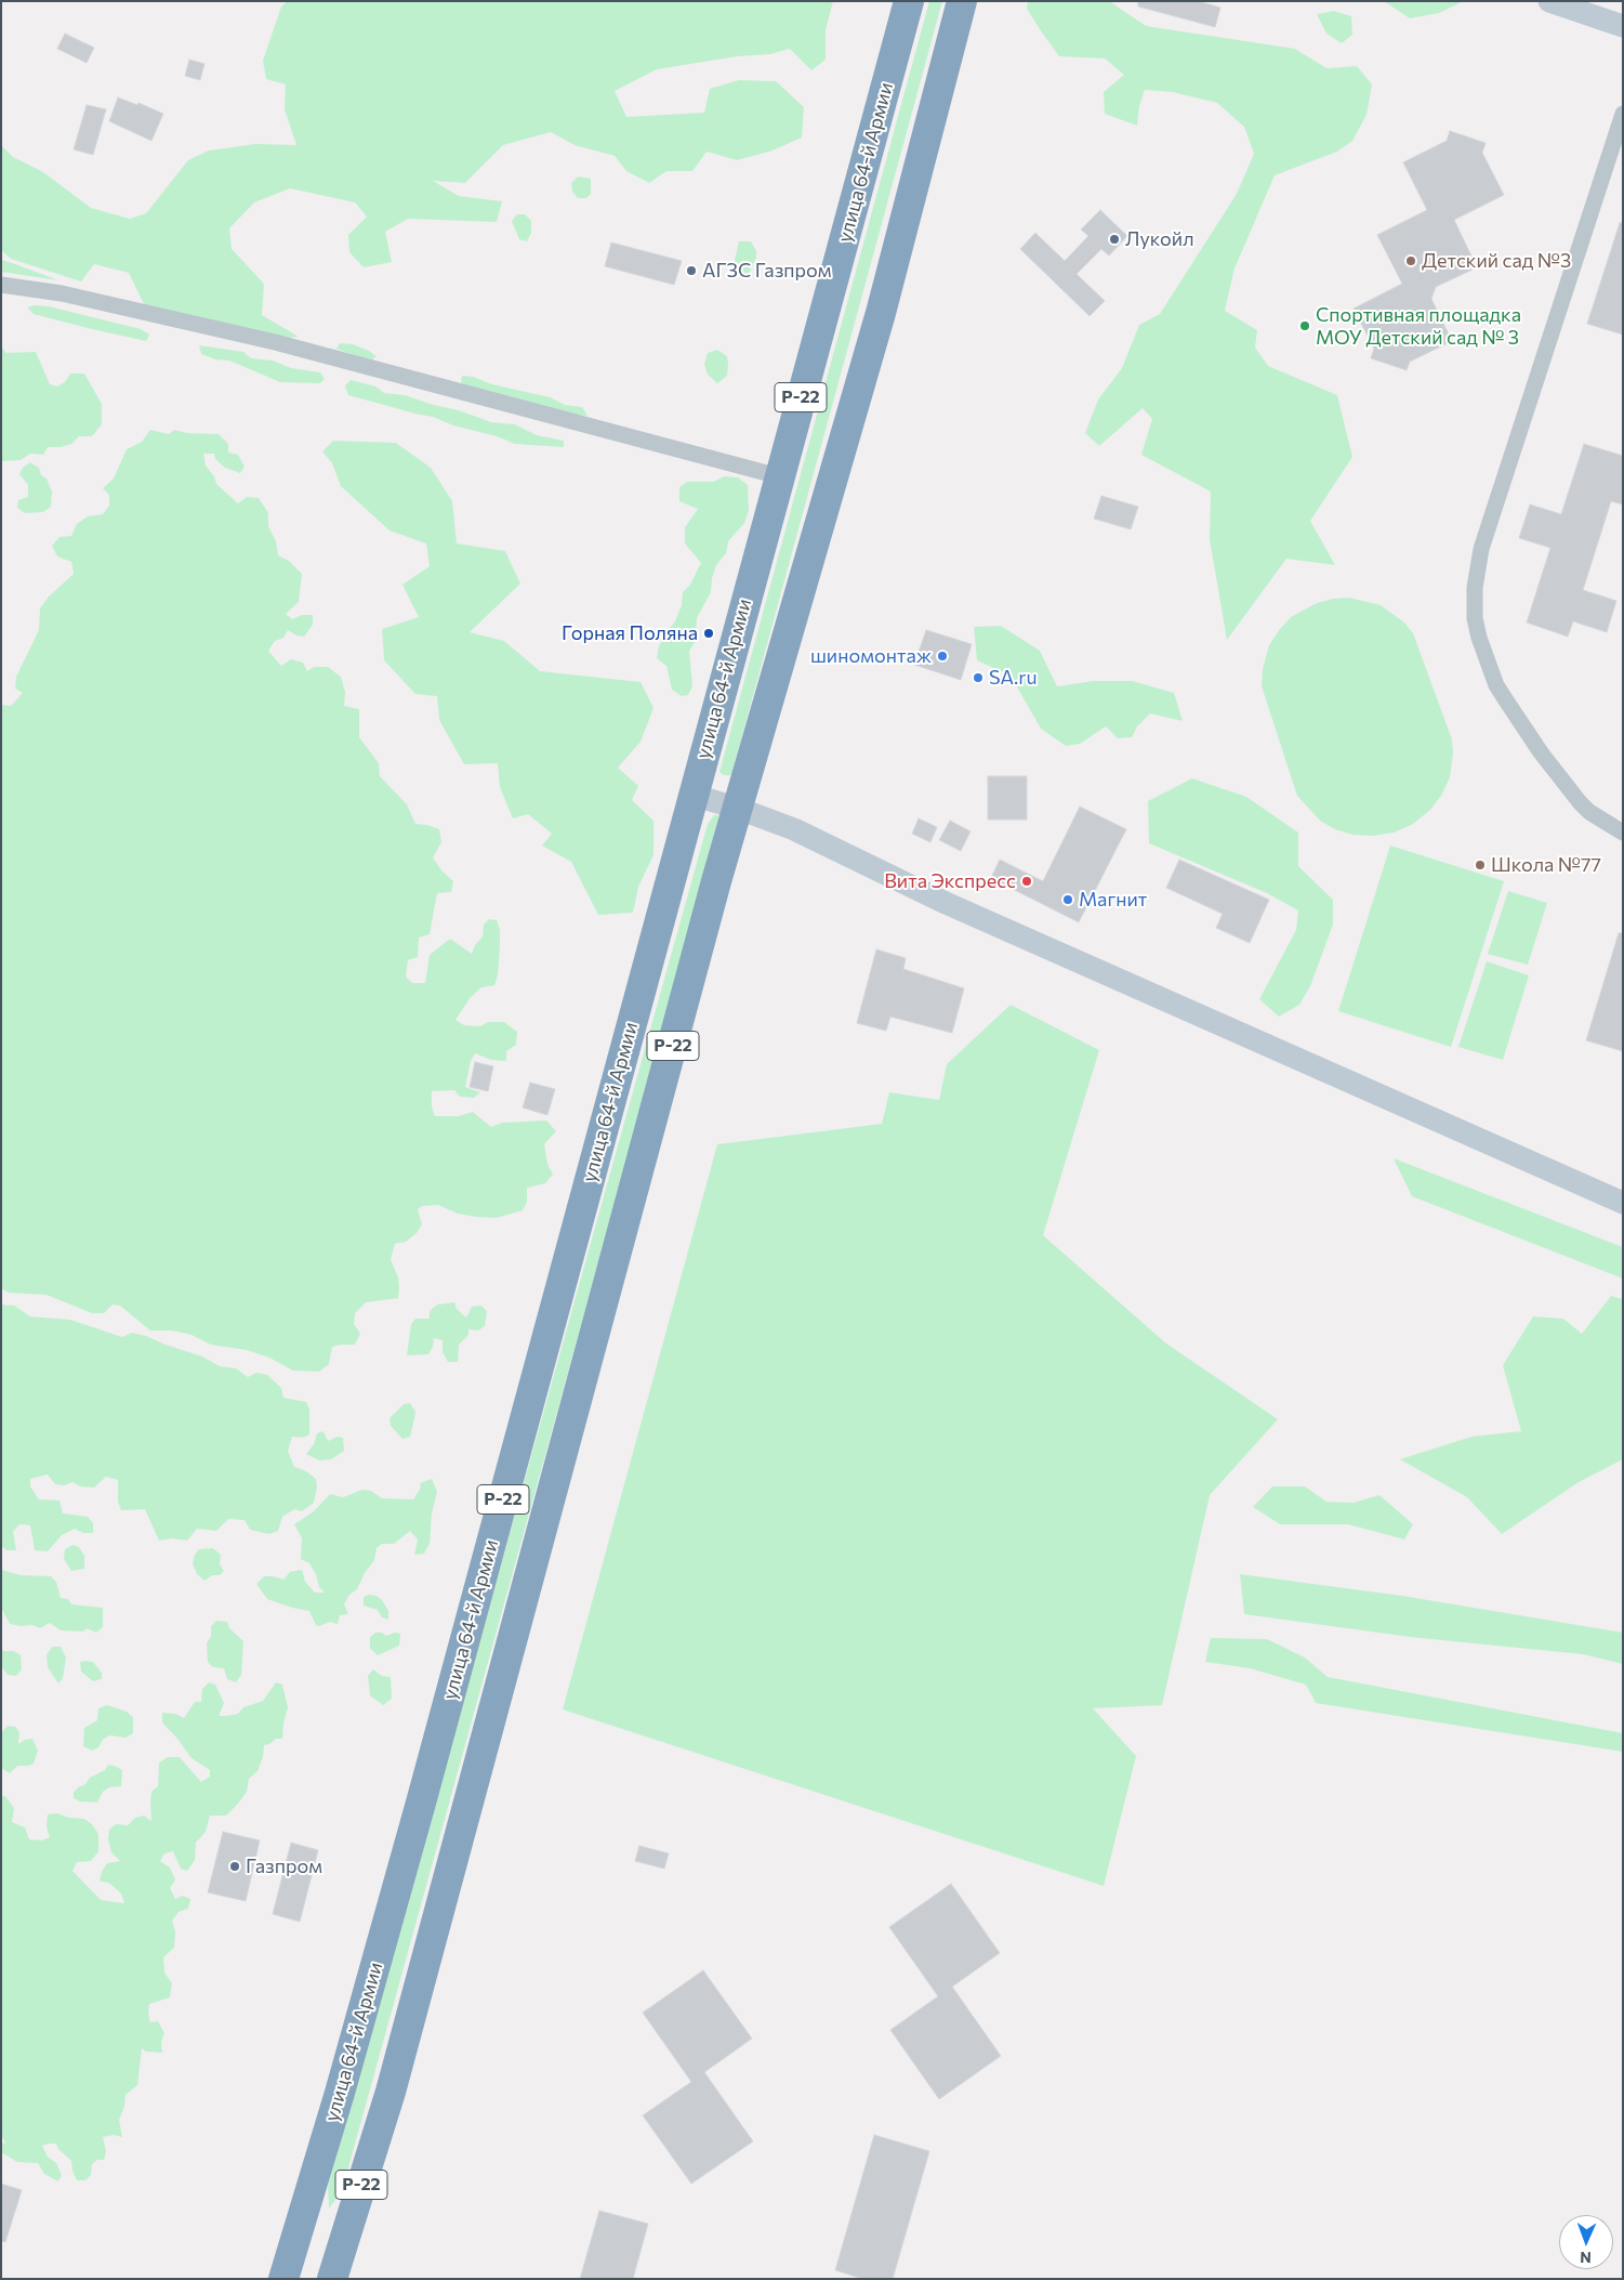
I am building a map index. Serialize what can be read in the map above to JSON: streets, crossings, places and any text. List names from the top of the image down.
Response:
{
  "streets": {
    "highway": ["улица 64-й Армии", "Р-22"]
  },
  "crossings": [
    ["улица 64-й Армии", "Р-22"]
  ],
  "places": [
    "Лукойл",
    "Детский сад №3",
    "АГЗС Газпром",
    "Спортивная площадка МОУ Детский сад № 3",
    "Горная Поляна",
    "шиномонтаж",
    "SA.ru",
    "Школа №77",
    "Вита Экспресс",
    "Магнит",
    "Газпром"
  ],
  "north": "bottom"
}
